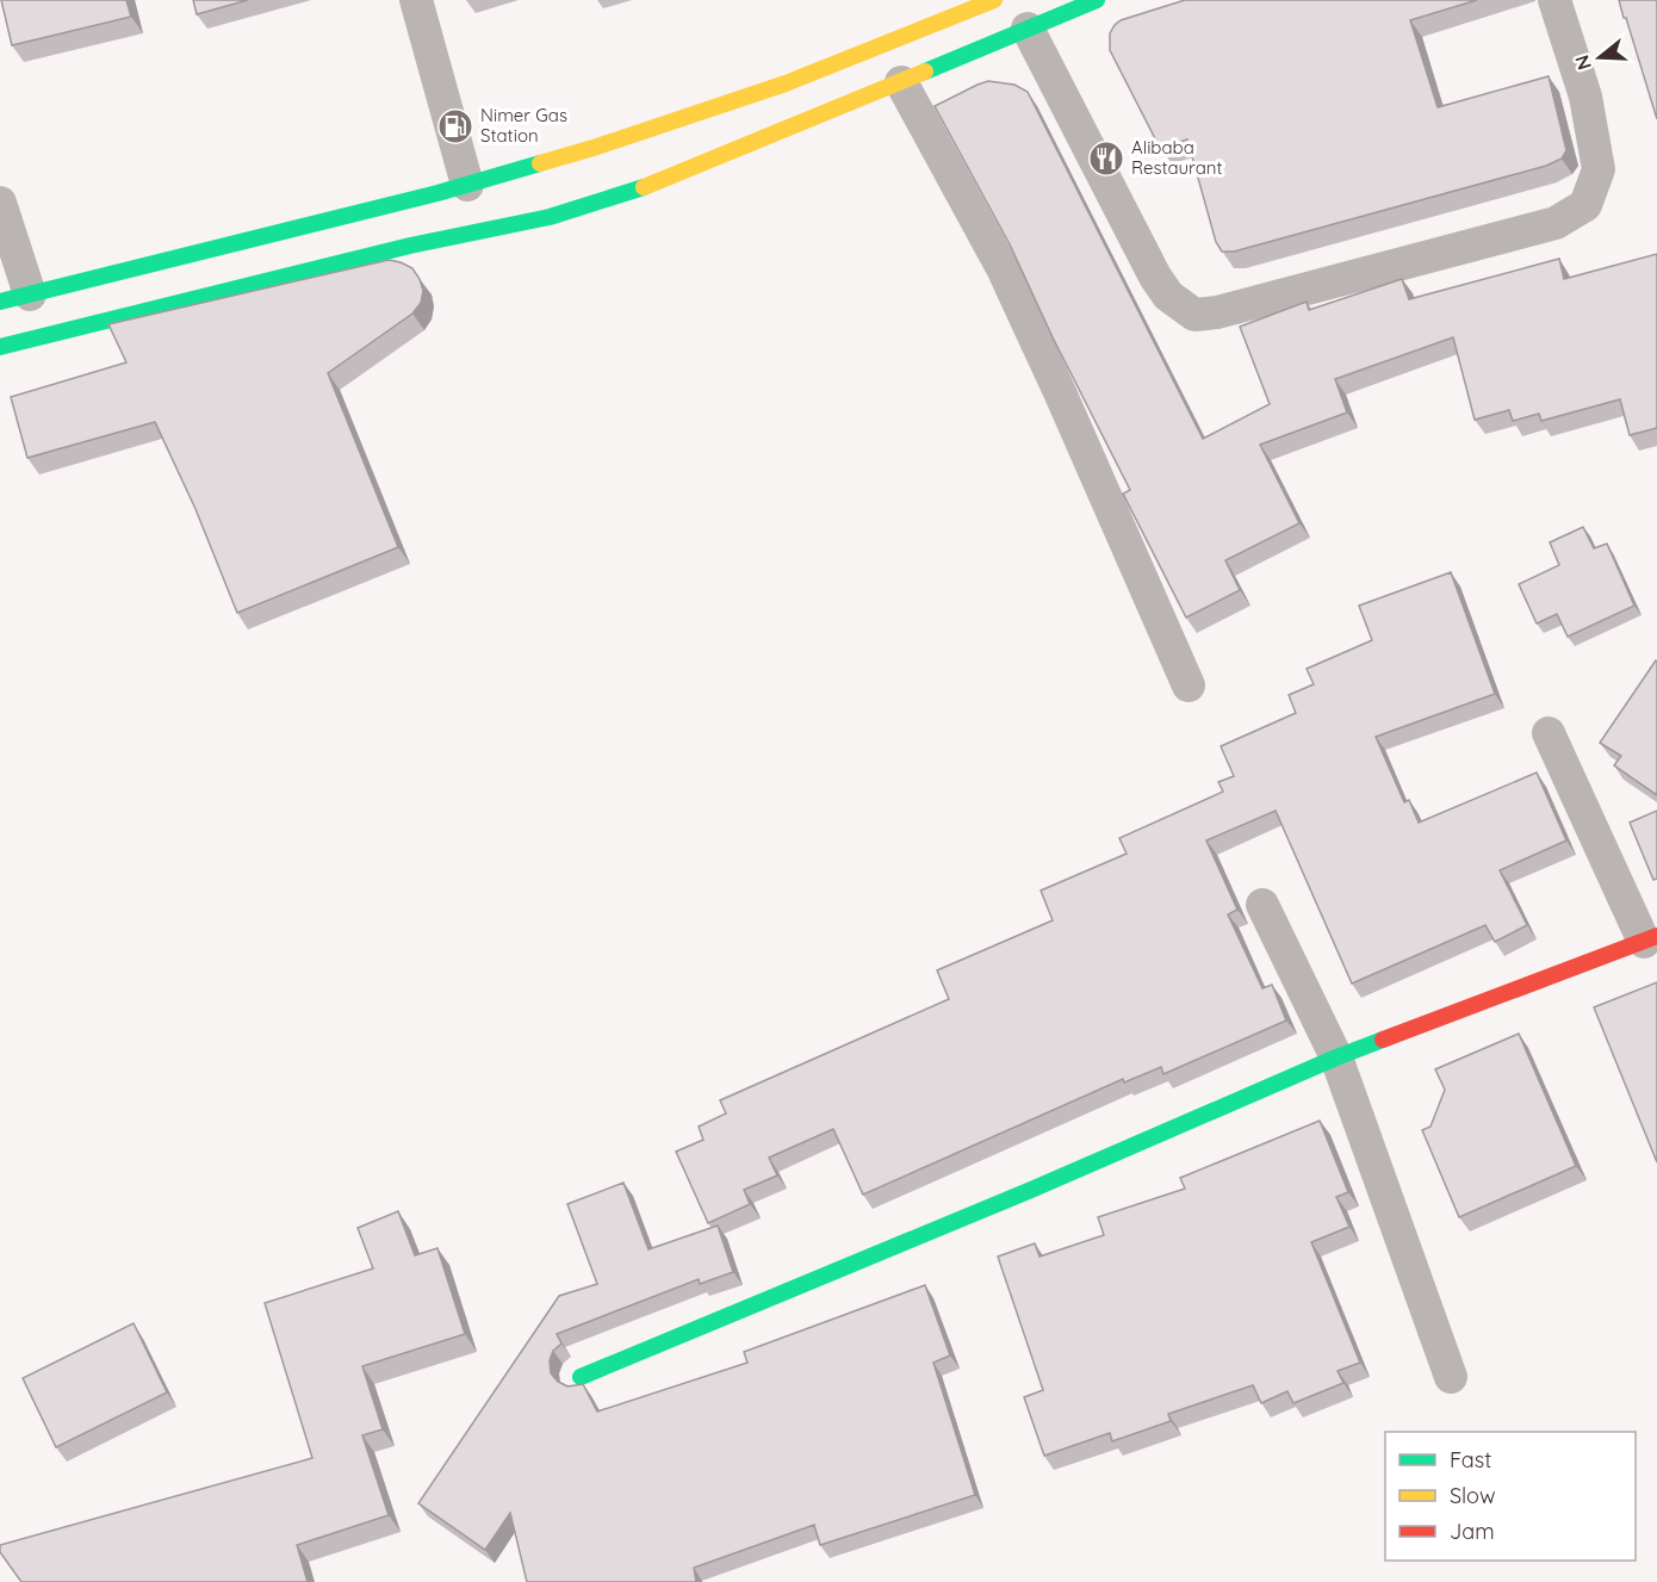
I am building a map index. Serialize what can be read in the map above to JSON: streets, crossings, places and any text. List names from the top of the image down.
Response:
{
  "places": {
    "fuel station": ["Nimer Gas Station"],
    "restaurant": ["Alibaba Restaurant"]
  },
  "legend": ["Fast", "Slow", "Jam"],
  "north": "left"
}
